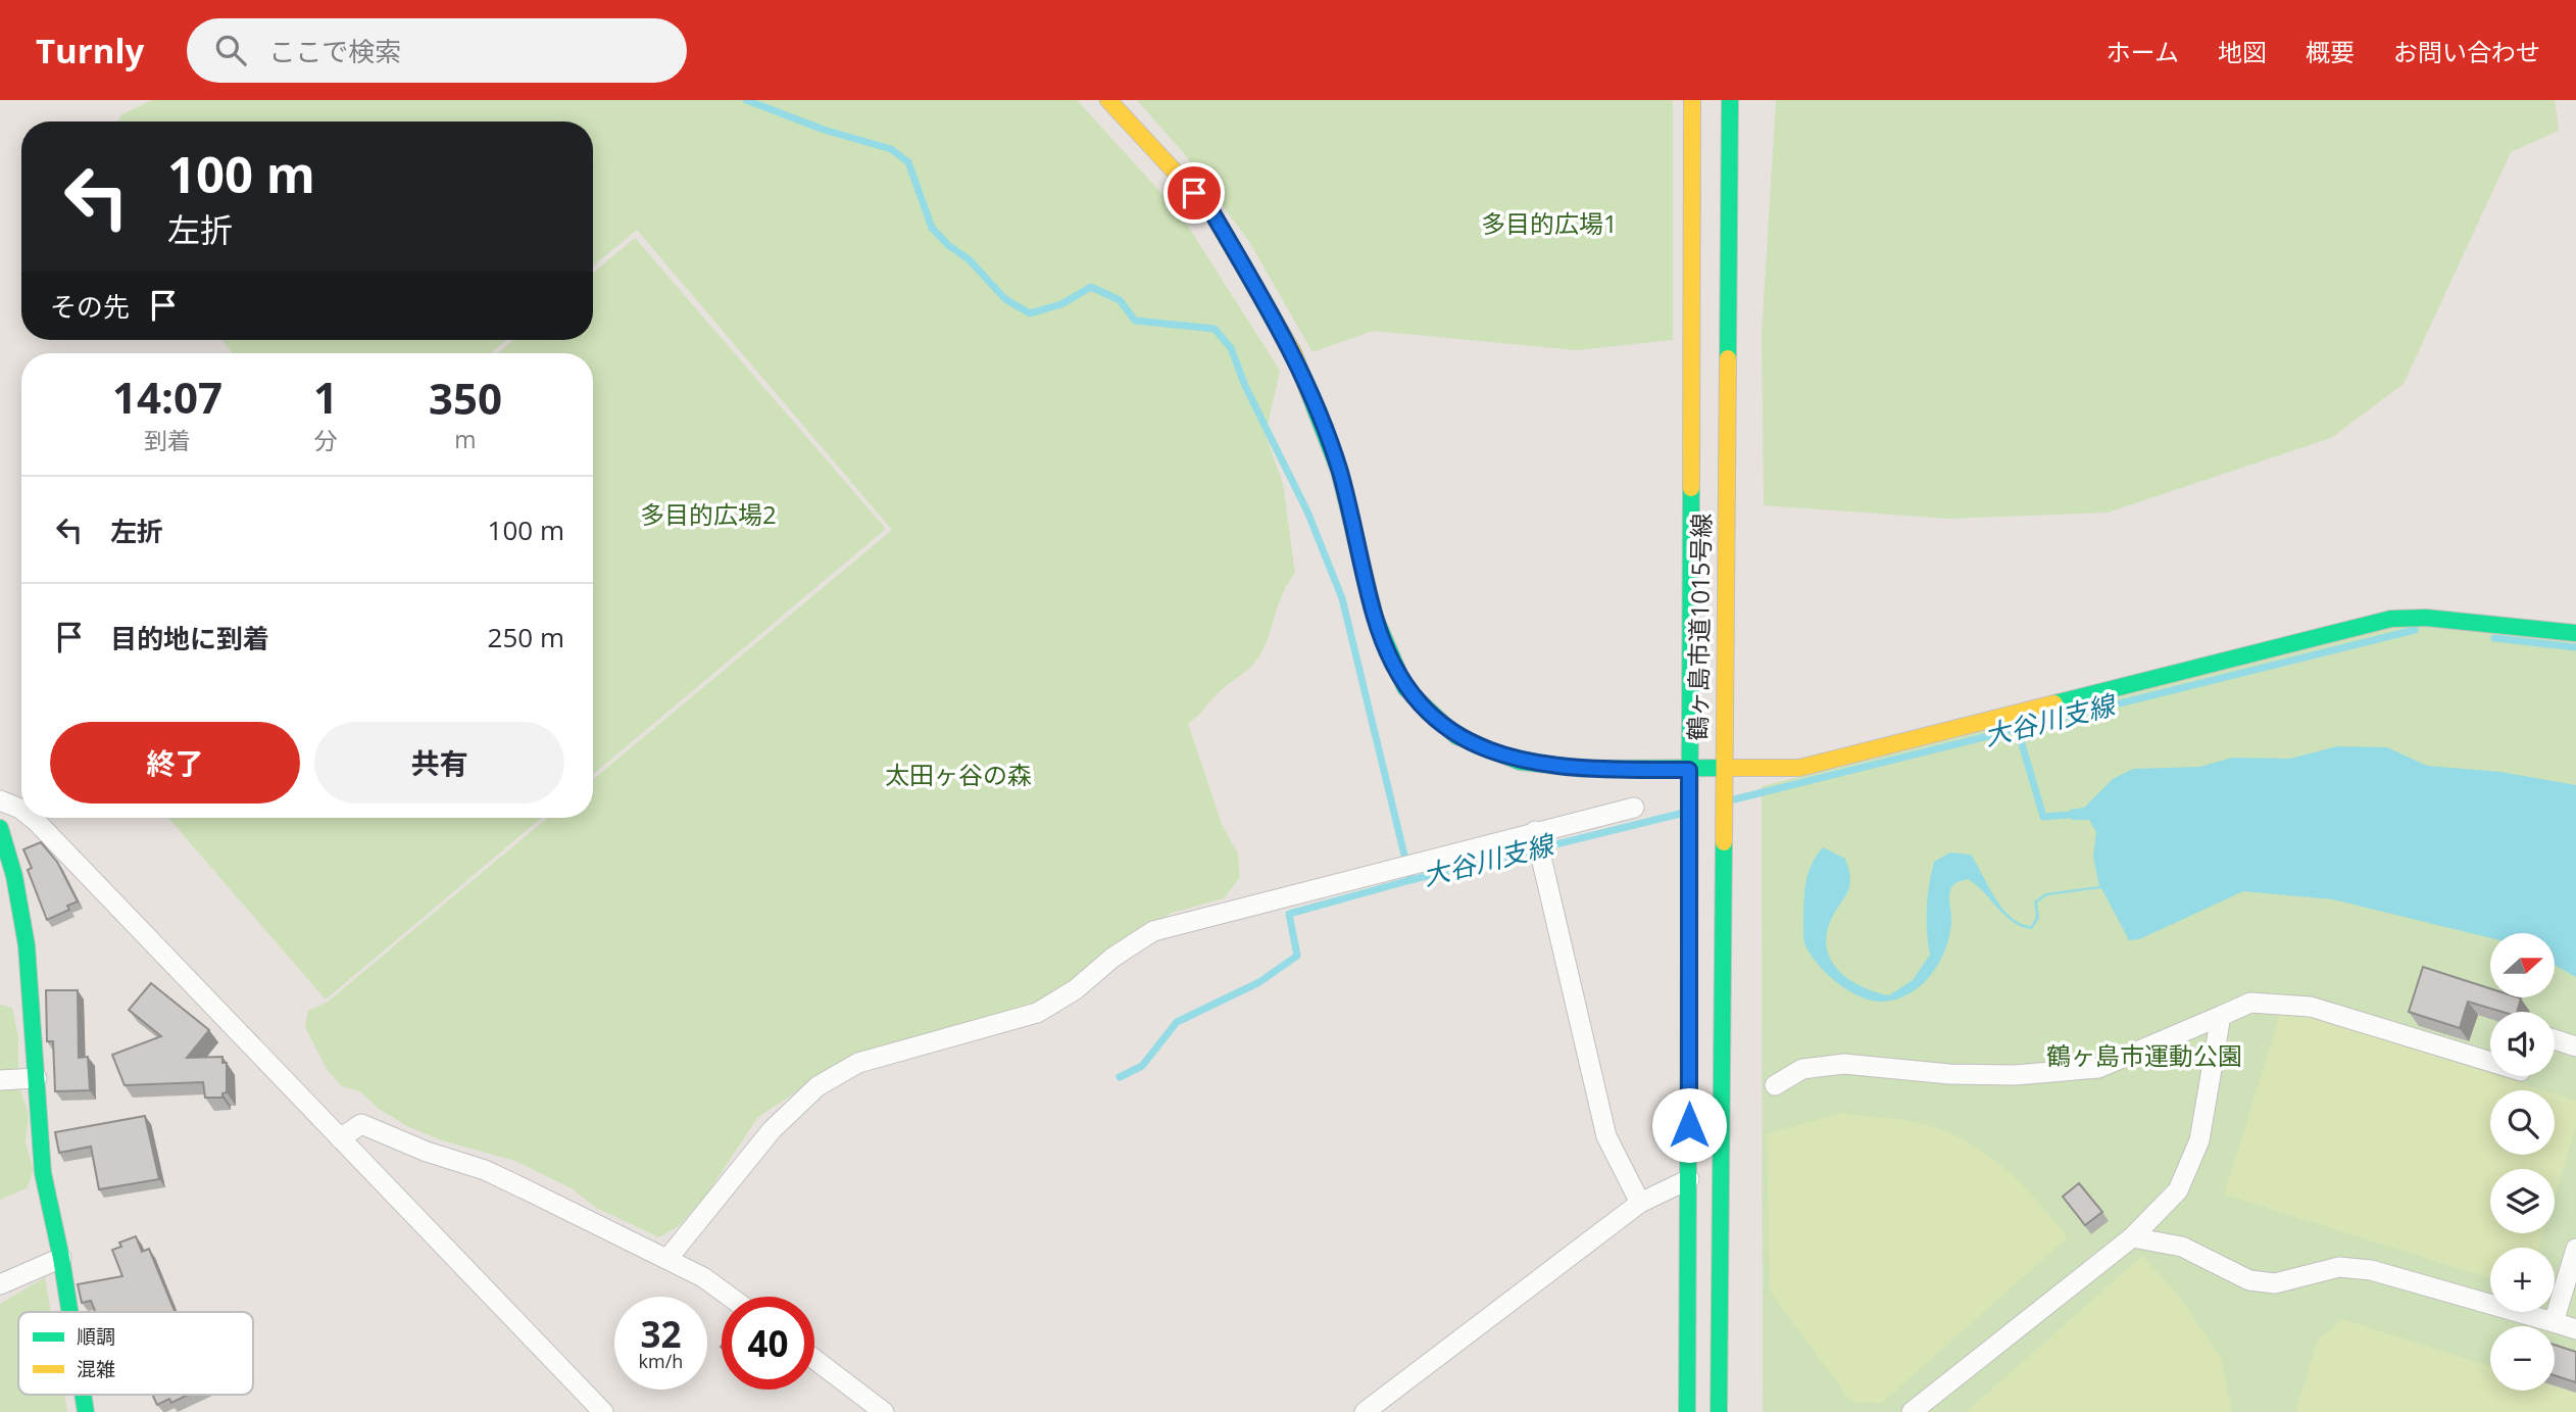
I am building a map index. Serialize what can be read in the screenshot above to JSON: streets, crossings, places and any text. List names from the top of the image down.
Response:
{
  "streets": {
    "street": ["鶴ヶ島市道1015号線"]
  },
  "water": ["大谷川支線"],
  "parks": [
    "多目的広場1",
    "多目的広場2",
    "太田ヶ谷の森",
    "鶴ヶ島市運動公園"
  ],
  "legend": ["順調", "混雑"],
  "north": "right",
  "page": {
    "header": "Turnly",
    "search": "ここで検索",
    "nav": [
      "ホーム",
      "地図",
      "概要",
      "お問い合わせ"
    ],
    "turn": ["100 m", "左折"],
    "then": "その先",
    "eta": [
      "14:07",
      "到着",
      "1",
      "分",
      "350",
      "m"
    ],
    "list": [
      {
        "name": "左折",
        "value": "100 m"
      },
      {
        "name": "目的地に到着",
        "value": "250 m"
      }
    ],
    "buttons": ["終了", "共有"],
    "map_buttons": ["+", "−"],
    "speed": "32 km/h",
    "limit": "40"
  }
}
